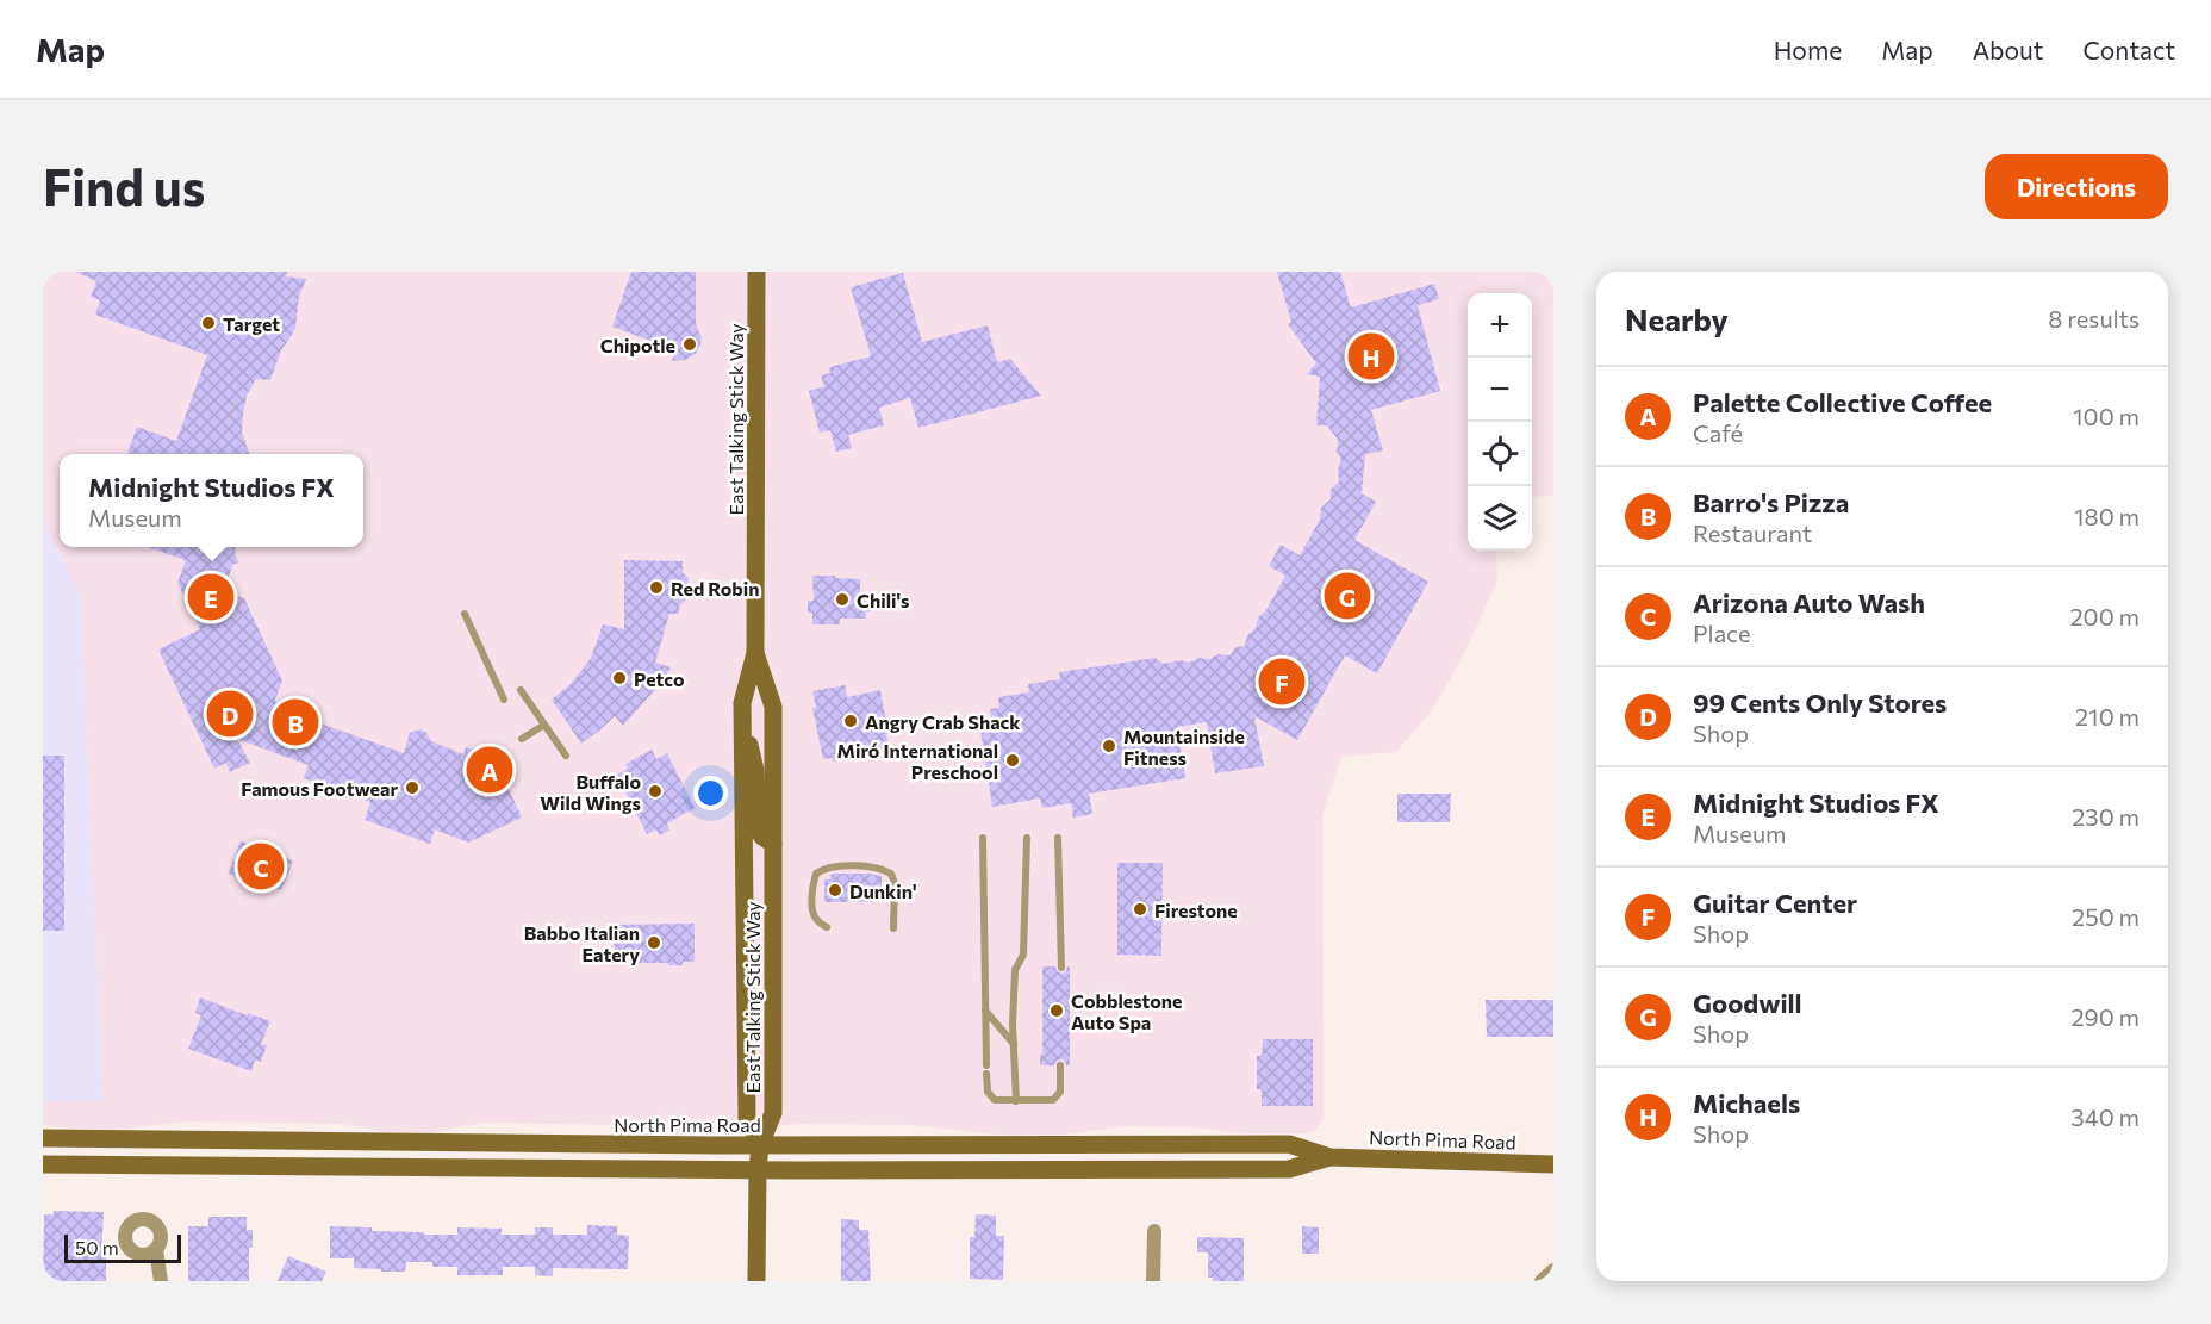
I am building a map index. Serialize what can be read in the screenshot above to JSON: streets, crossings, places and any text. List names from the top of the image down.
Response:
{
  "streets": {
    "main road": ["East Talking Stick Way", "North Pima Road"]
  },
  "crossings": [
    ["East Talking Stick Way", "North Pima Road"]
  ],
  "places": [
    "Target",
    "Chipotle",
    "Red Robin",
    "Chili's",
    "Petco",
    "Angry Crab Shack",
    "Mountainside Fitness",
    "Miró International Preschool",
    "Famous Footwear",
    "Buffalo Wild Wings",
    "Dunkin'",
    "Firestone",
    "Babbo Italian Eatery",
    "Cobblestone Auto Spa"
  ],
  "scale_bar": "50 m",
  "page": {
    "header": "Map",
    "nav": [
      "Home",
      "Map",
      "About",
      "Contact"
    ],
    "buttons": "Directions",
    "title": "Find us",
    "heading": ["Nearby", "8 results"],
    "map_buttons": ["+", "−"],
    "pins": [
      "H",
      "G",
      "E",
      "F",
      "D",
      "B",
      "A",
      "C"
    ],
    "list": [
      {
        "mark": "A",
        "name": "Palette Collective Coffee",
        "note": "Café",
        "value": "100 m"
      },
      {
        "mark": "B",
        "name": "Barro's Pizza",
        "note": "Restaurant",
        "value": "180 m"
      },
      {
        "mark": "C",
        "name": "Arizona Auto Wash",
        "note": "Place",
        "value": "200 m"
      },
      {
        "mark": "D",
        "name": "99 Cents Only Stores",
        "note": "Shop",
        "value": "210 m"
      },
      {
        "mark": "E",
        "name": "Midnight Studios FX",
        "note": "Museum",
        "value": "230 m"
      },
      {
        "mark": "F",
        "name": "Guitar Center",
        "note": "Shop",
        "value": "250 m"
      },
      {
        "mark": "G",
        "name": "Goodwill",
        "note": "Shop",
        "value": "290 m"
      },
      {
        "mark": "H",
        "name": "Michaels",
        "note": "Shop",
        "value": "340 m"
      }
    ],
    "popup": ["Midnight Studios FX", "Museum"],
    "scale": "50 m"
  }
}
